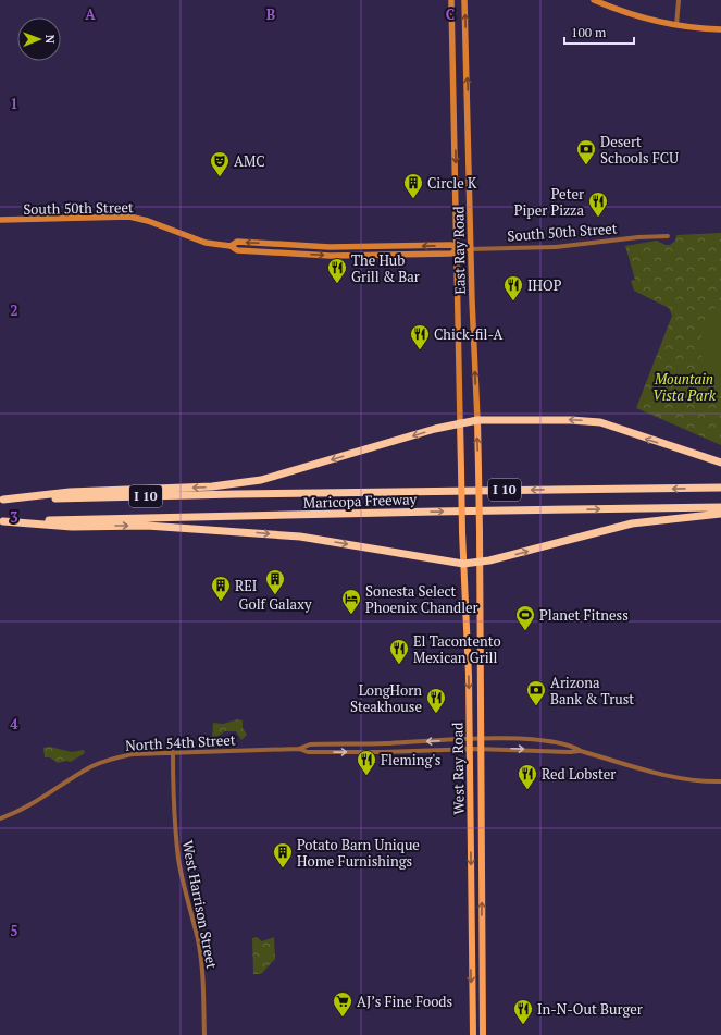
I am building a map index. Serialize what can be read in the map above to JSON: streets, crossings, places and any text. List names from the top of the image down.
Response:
{
  "streets": {
    "highway": ["I 10", "Maricopa Freeway"],
    "main road": ["South 50th Street", "East Ray Road", "West Ray Road"],
    "street": ["North 54th Street", "West Harrison Street"]
  },
  "crossings": [
    ["South 50th Street", "East Ray Road"],
    ["East Ray Road", "West Ray Road"],
    ["North 54th Street", "West Ray Road"],
    ["North 54th Street", "West Harrison Street"]
  ],
  "parks": ["Mountain Vista Park"],
  "places": {
    "bank": ["Desert Schools FCU", "Arizona Bank & Trust"],
    "theatre": ["AMC"],
    "building": [
      "Circle K",
      "Golf Galaxy",
      "REI",
      "Potato Barn Unique Home Furnishings"
    ],
    "restaurant": [
      "Peter Piper Pizza",
      "The Hub Grill & Bar",
      "IHOP",
      "Chick-fil-A",
      "El Tacontento Mexican Grill",
      "LongHorn Steakhouse",
      "Fleming's",
      "Red Lobster",
      "In-N-Out Burger"
    ],
    "hotel": ["Sonesta Select Phoenix Chandler"],
    "sports": ["Planet Fitness"],
    "supermarket": ["AJ’s Fine Foods"]
  },
  "scale_bar": "100 m",
  "north": "right",
  "grid": {
    "columns": ["A", "B", "C"],
    "rows": [
      "1",
      "2",
      "3",
      "4",
      "5"
    ]
  }
}
